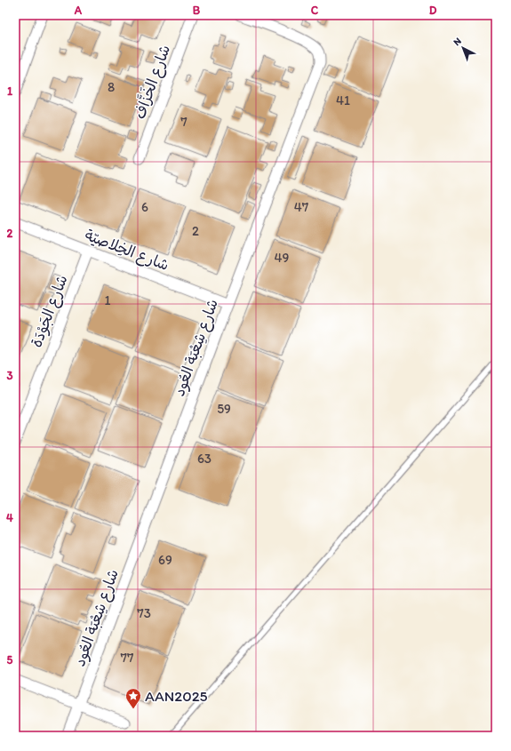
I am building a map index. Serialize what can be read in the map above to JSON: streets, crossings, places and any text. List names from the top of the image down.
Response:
{
  "streets": {
    "street": [
      "شارع الخَزَّاف",
      "شارع الخِلاصيّة",
      "شارع الجَوْدَة",
      "شارع شِعْبَة العُود"
    ]
  },
  "crossings": [
    ["شارع الخِلاصيّة", "شارع الجَوْدَة"],
    ["شارع الخِلاصيّة", "شارع شِعْبَة العُود"]
  ],
  "places": {
    "place": ["AAN2025"]
  },
  "house_numbers": [
    "8",
    "41",
    "7",
    "6",
    "47",
    "2",
    "49",
    "1",
    "59",
    "63",
    "69",
    "73",
    "77"
  ],
  "north": "top left",
  "grid": {
    "columns": [
      "A",
      "B",
      "C",
      "D"
    ],
    "rows": [
      "1",
      "2",
      "3",
      "4",
      "5"
    ]
  }
}
